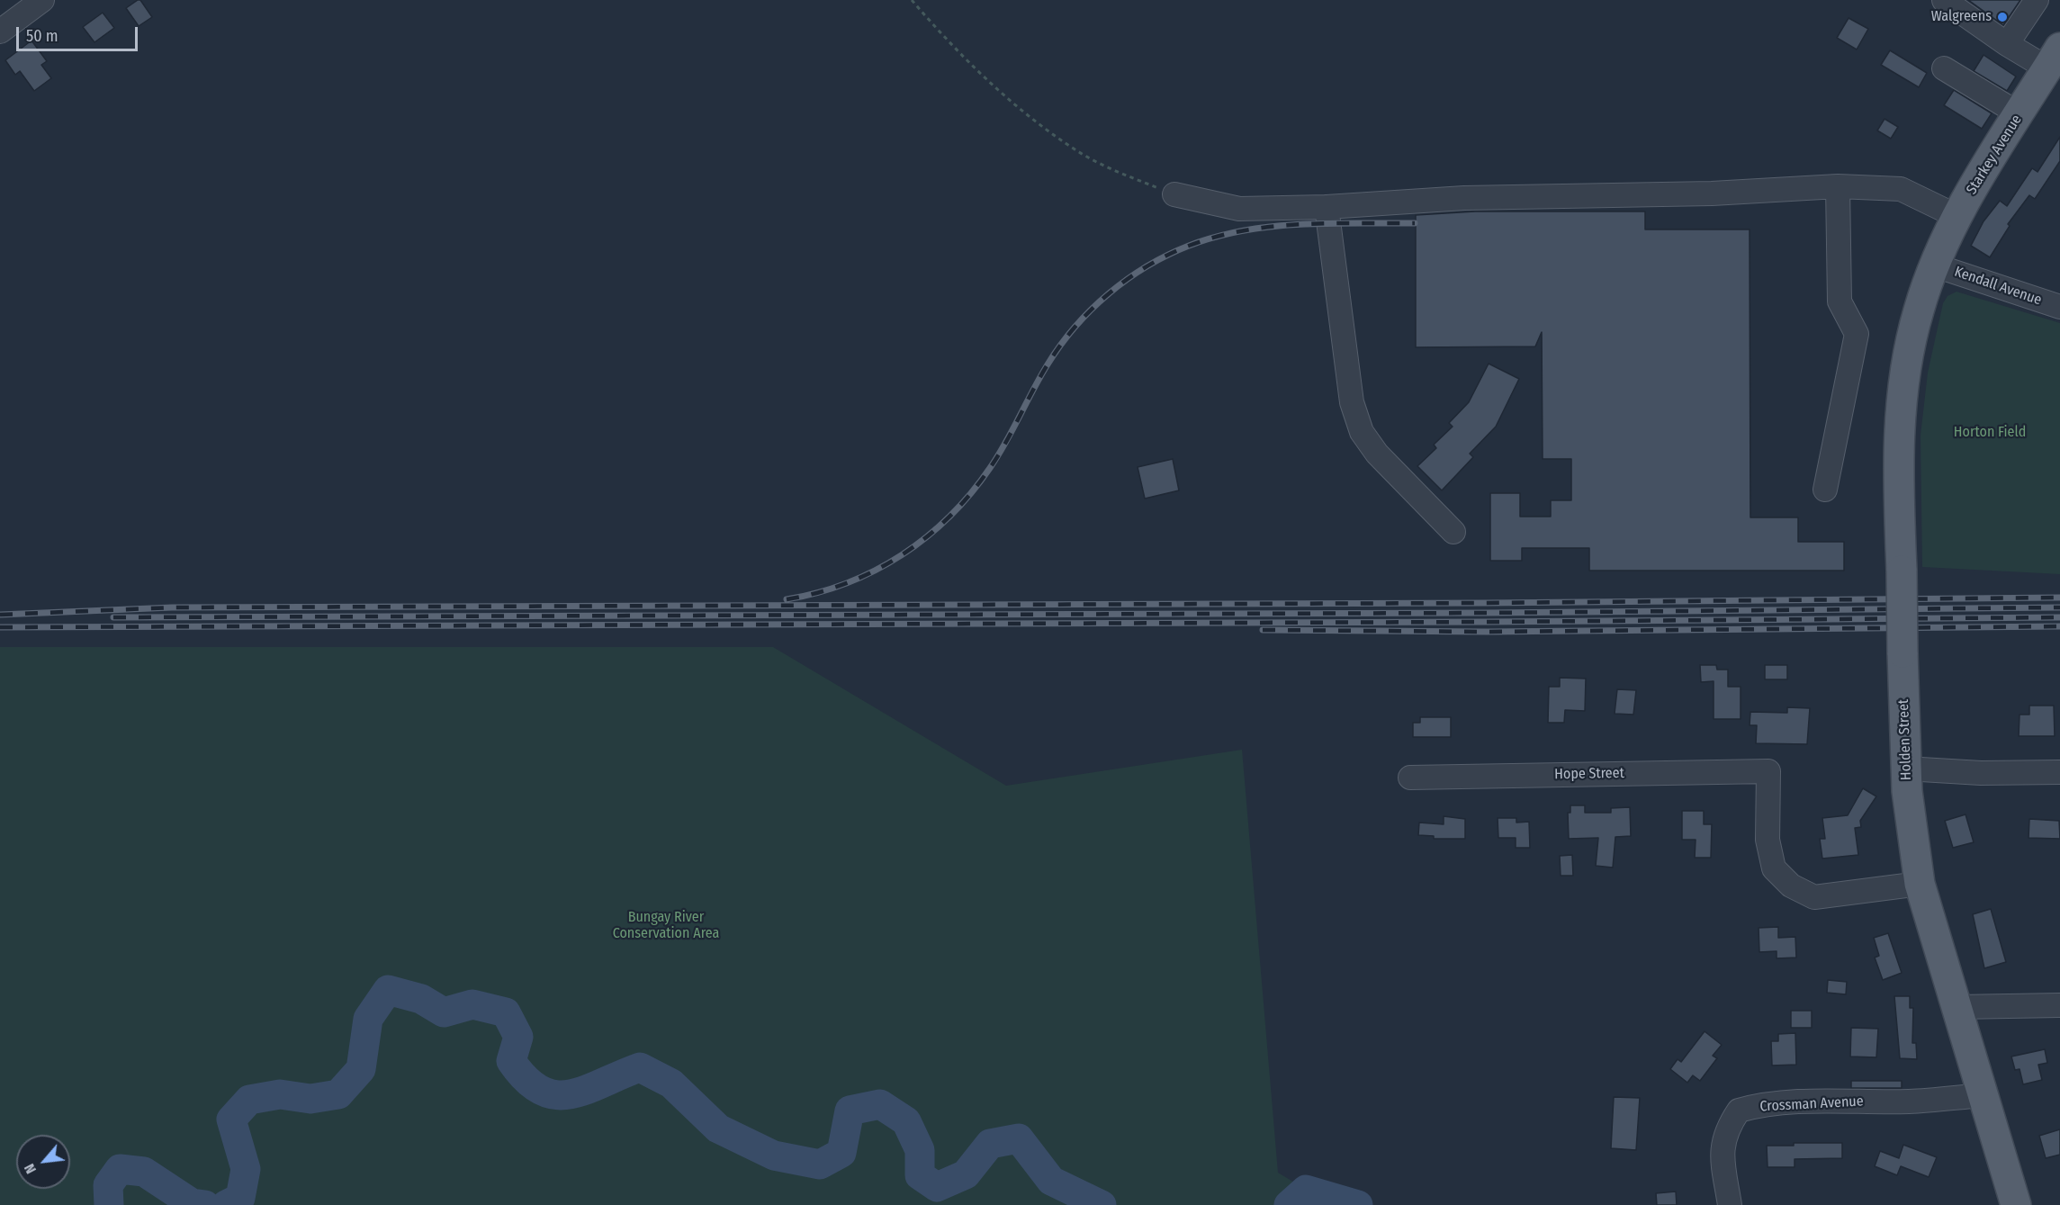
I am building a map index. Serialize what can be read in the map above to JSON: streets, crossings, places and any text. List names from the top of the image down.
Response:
{
  "streets": {
    "main road": ["Starkey Avenue", "Holden Street"],
    "street": ["Kendall Avenue", "Hope Street", "Crossman Avenue"]
  },
  "crossings": [
    ["Starkey Avenue", "Kendall Avenue"],
    ["Starkey Avenue", "Holden Street"],
    ["Kendall Avenue", "Holden Street"],
    ["Holden Street", "Hope Street"],
    ["Holden Street", "Crossman Avenue"]
  ],
  "parks": ["Horton Field", "Bungay River Conservation Area"],
  "places": ["Walgreens"],
  "scale_bar": "50 m",
  "north": "bottom left"
}
